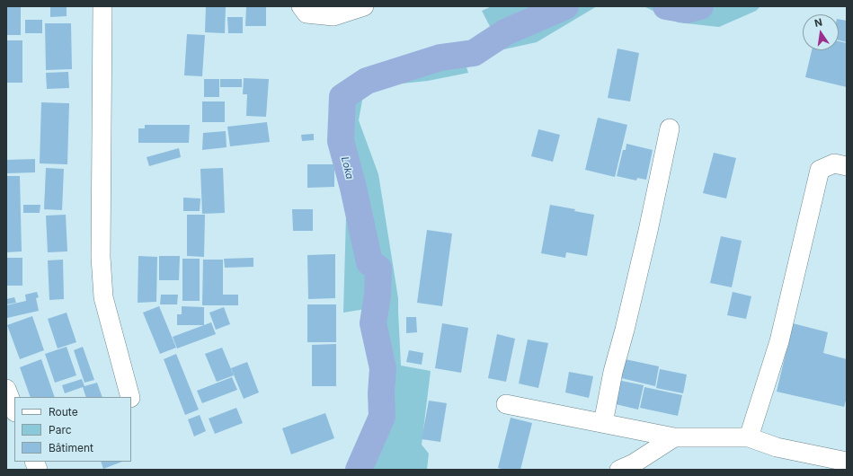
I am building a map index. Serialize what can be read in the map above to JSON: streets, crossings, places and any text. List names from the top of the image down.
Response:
{
  "water": ["Loka"],
  "legend": ["Route", "Parc", "Bâtiment"],
  "north": "top"
}
